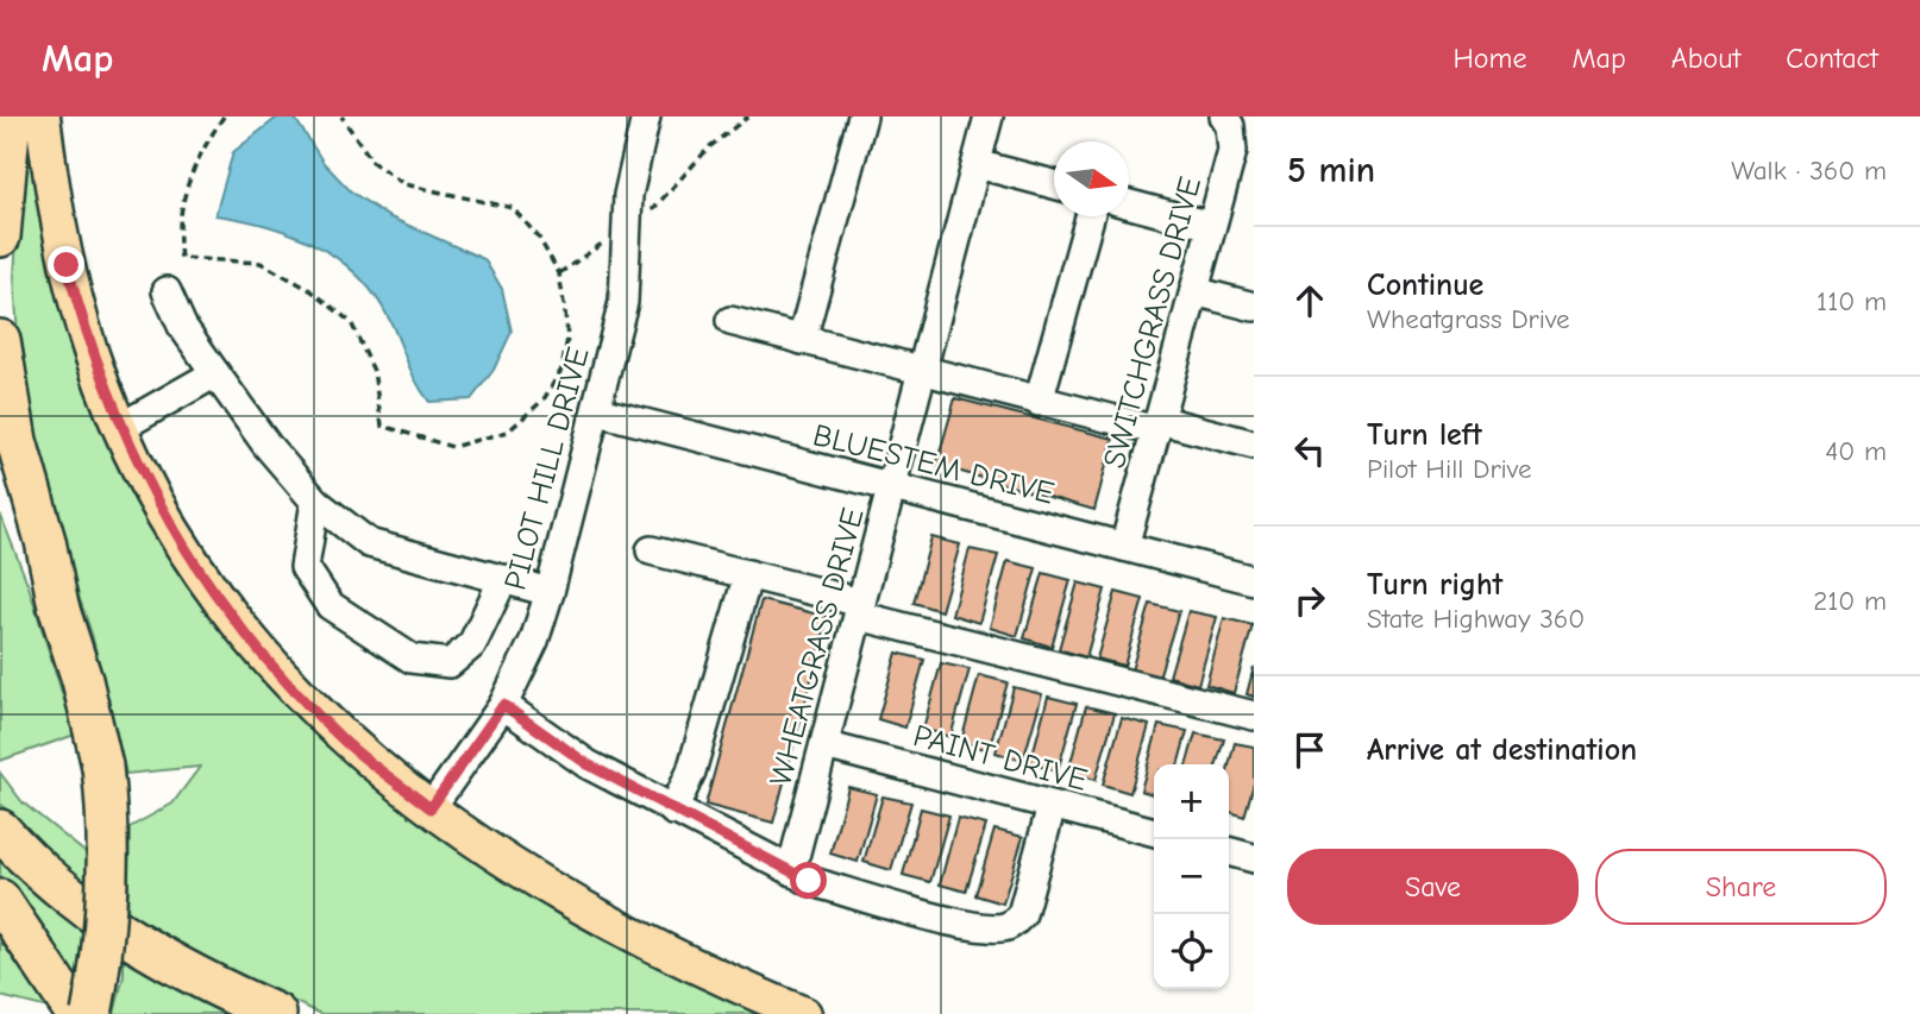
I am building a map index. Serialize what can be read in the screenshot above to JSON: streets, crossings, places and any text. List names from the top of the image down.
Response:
{
  "streets": {
    "street": [
      "SWITCHGRASS DRIVE",
      "BLUESTEM DRIVE",
      "PILOT HILL DRIVE",
      "WHEATGRASS DRIVE",
      "PAINT DRIVE"
    ]
  },
  "crossings": [
    ["SWITCHGRASS DRIVE", "BLUESTEM DRIVE"],
    ["BLUESTEM DRIVE", "PILOT HILL DRIVE"],
    ["BLUESTEM DRIVE", "WHEATGRASS DRIVE"],
    ["WHEATGRASS DRIVE", "PAINT DRIVE"]
  ],
  "north": "right",
  "page": {
    "header": "Map",
    "nav": [
      "Home",
      "Map",
      "About",
      "Contact"
    ],
    "heading": ["5 min", "Walk · 360 m"],
    "list": [
      ["Continue", "Wheatgrass Drive", "110 m"],
      ["Turn left", "Pilot Hill Drive", "40 m"],
      ["Turn right", "State Highway 360", "210 m"],
      "Arrive at destination"
    ],
    "map_buttons": ["+", "−"],
    "buttons": ["Save", "Share"]
  }
}
